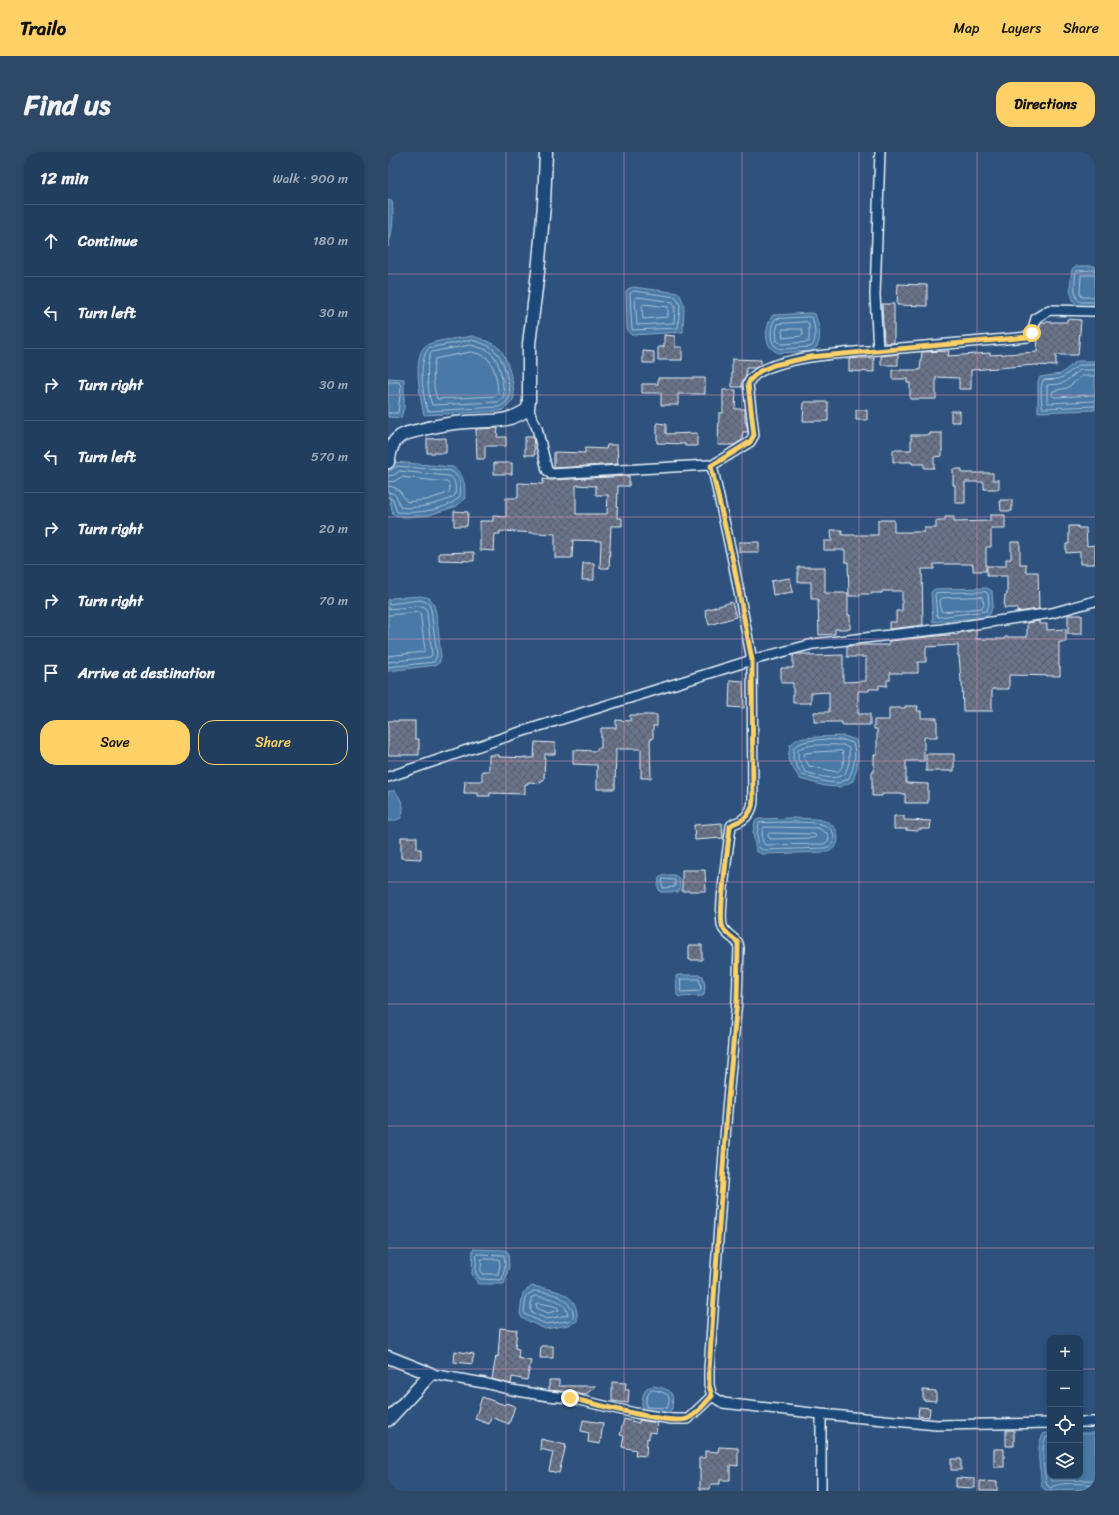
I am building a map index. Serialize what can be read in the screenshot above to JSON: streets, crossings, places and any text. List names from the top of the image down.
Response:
{
  "page": {
    "header": "Trailo",
    "nav": ["Map", "Layers", "Share"],
    "title": "Find us",
    "buttons": [
      "Directions",
      ["Save", "Share"]
    ],
    "heading": ["12 min", "Walk · 900 m"],
    "list": [
      ["Continue", "180 m"],
      ["Turn left", "30 m"],
      ["Turn right", "30 m"],
      ["Turn left", "570 m"],
      ["Turn right", "20 m"],
      ["Turn right", "70 m"],
      "Arrive at destination"
    ],
    "map_buttons": ["+", "−"]
  }
}
